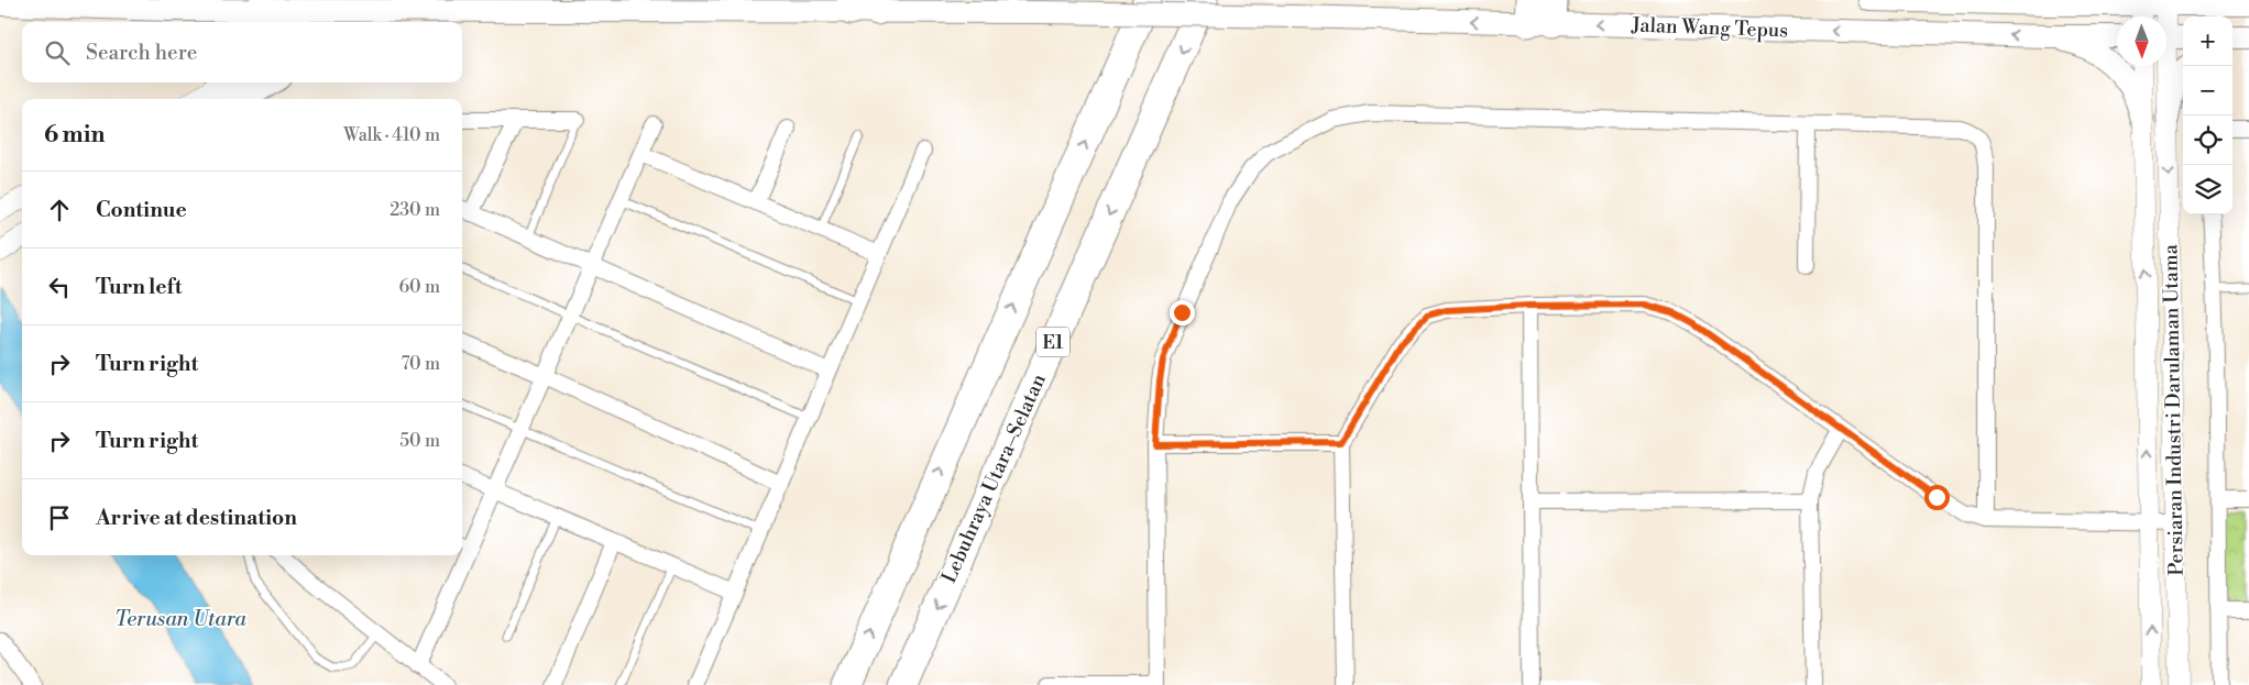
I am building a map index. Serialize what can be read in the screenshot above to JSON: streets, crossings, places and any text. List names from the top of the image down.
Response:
{
  "streets": {
    "highway": ["E1", "Lebuhraya Utara–Selatan"],
    "main road": ["Jalan Wang Tepus"],
    "street": ["Persiaran Industri Darulaman Utama"]
  },
  "one_way": ["Jalan Wang Tepus"],
  "water": ["Terusan Utara"],
  "north": "bottom",
  "page": {
    "map_buttons": ["+", "−"],
    "search": "Search here",
    "heading": ["6 min", "Walk · 410 m"],
    "list": [
      ["Continue", "230 m"],
      ["Turn left", "60 m"],
      ["Turn right", "70 m"],
      ["Turn right", "50 m"],
      "Arrive at destination"
    ]
  }
}
